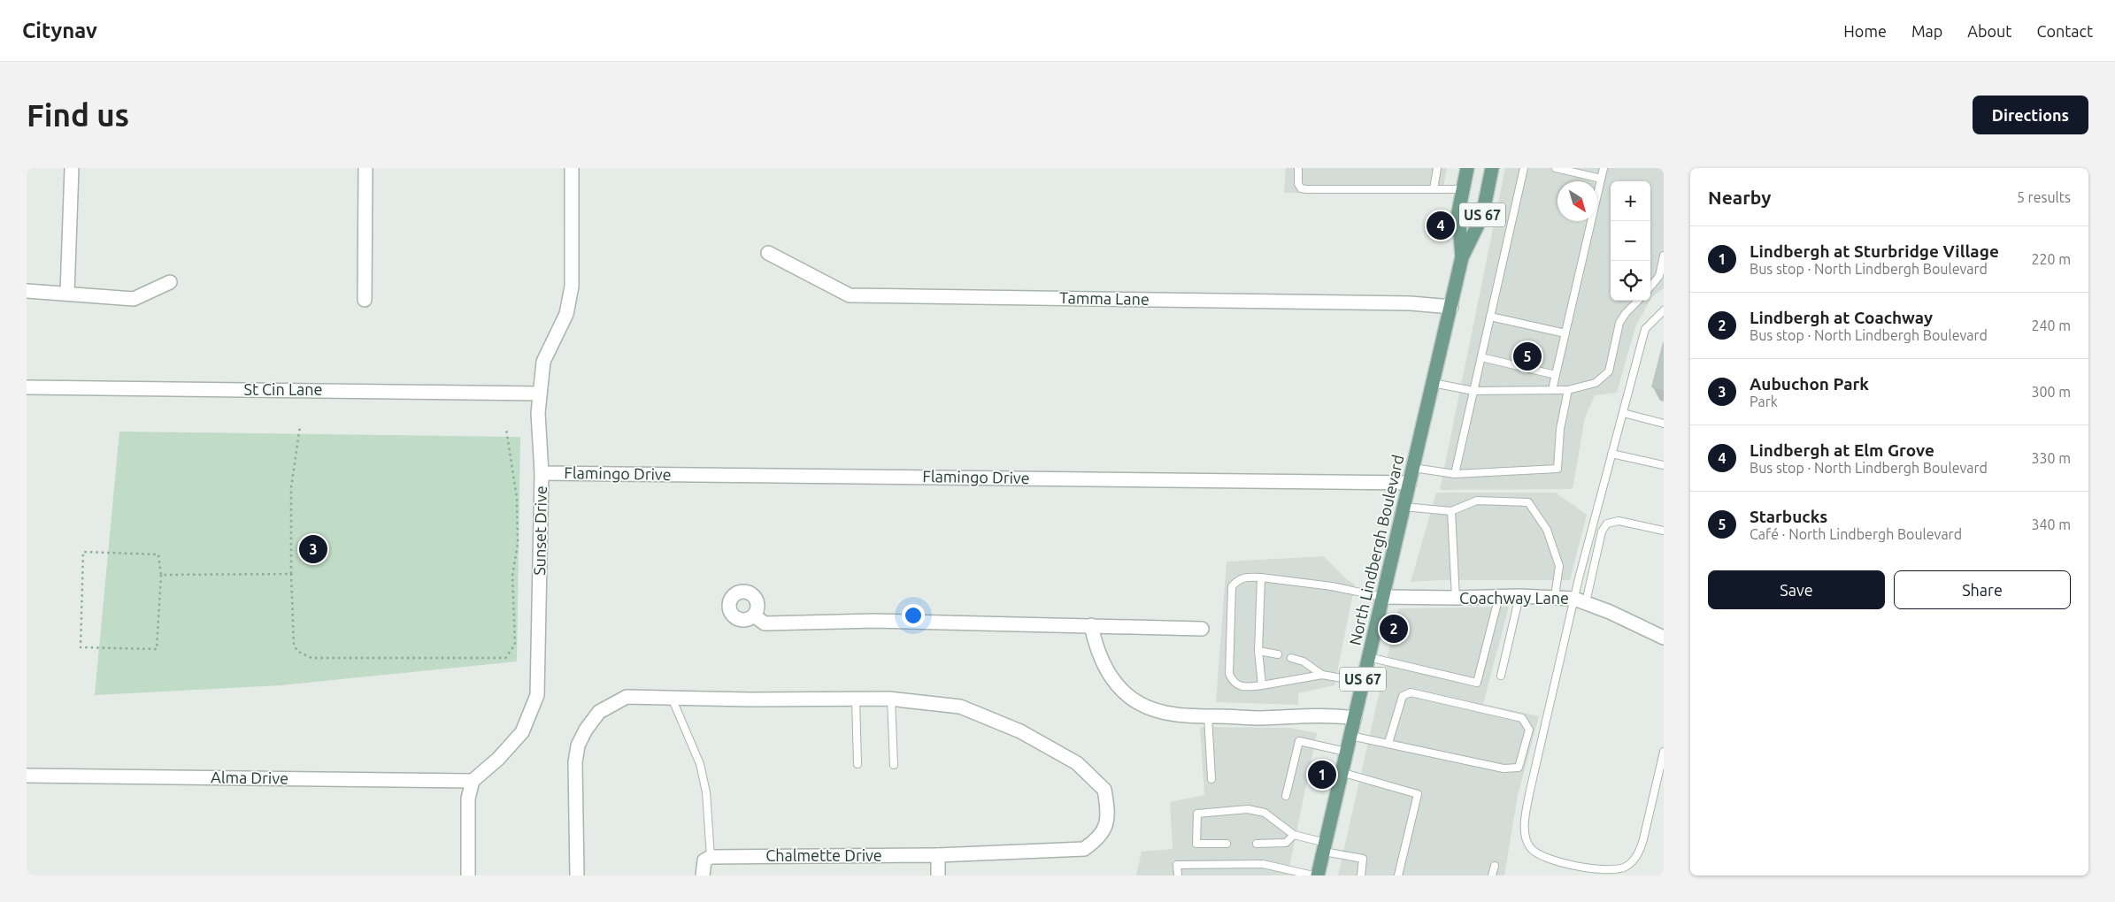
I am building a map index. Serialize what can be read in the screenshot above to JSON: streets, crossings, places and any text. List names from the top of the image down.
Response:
{
  "streets": {
    "main road": ["US 67", "North Lindbergh Boulevard"],
    "street": [
      "Tamma Lane",
      "St Cin Lane",
      "Flamingo Drive",
      "Sunset Drive",
      "Coachway Lane",
      "Alma Drive",
      "Chalmette Drive"
    ]
  },
  "crossings": [
    ["Tamma Lane", "North Lindbergh Boulevard"],
    ["St Cin Lane", "Sunset Drive"],
    ["Flamingo Drive", "Sunset Drive"],
    ["Flamingo Drive", "North Lindbergh Boulevard"],
    ["Sunset Drive", "Alma Drive"],
    ["North Lindbergh Boulevard", "Coachway Lane"]
  ],
  "north": "bottom right",
  "page": {
    "header": "Citynav",
    "nav": [
      "Home",
      "Map",
      "About",
      "Contact"
    ],
    "buttons": [
      "Directions",
      ["Save", "Share"]
    ],
    "title": "Find us",
    "heading": ["Nearby", "5 results"],
    "map_buttons": ["+", "−"],
    "pins": [
      "4",
      "5",
      "3",
      "2",
      "1"
    ],
    "list": [
      {
        "mark": "1",
        "name": "Lindbergh at Sturbridge Village",
        "note": "Bus stop · North Lindbergh Boulevard",
        "value": "220 m"
      },
      {
        "mark": "2",
        "name": "Lindbergh at Coachway",
        "note": "Bus stop · North Lindbergh Boulevard",
        "value": "240 m"
      },
      {
        "mark": "3",
        "name": "Aubuchon Park",
        "note": "Park",
        "value": "300 m"
      },
      {
        "mark": "4",
        "name": "Lindbergh at Elm Grove",
        "note": "Bus stop · North Lindbergh Boulevard",
        "value": "330 m"
      },
      {
        "mark": "5",
        "name": "Starbucks",
        "note": "Café · North Lindbergh Boulevard",
        "value": "340 m"
      }
    ]
  }
}
